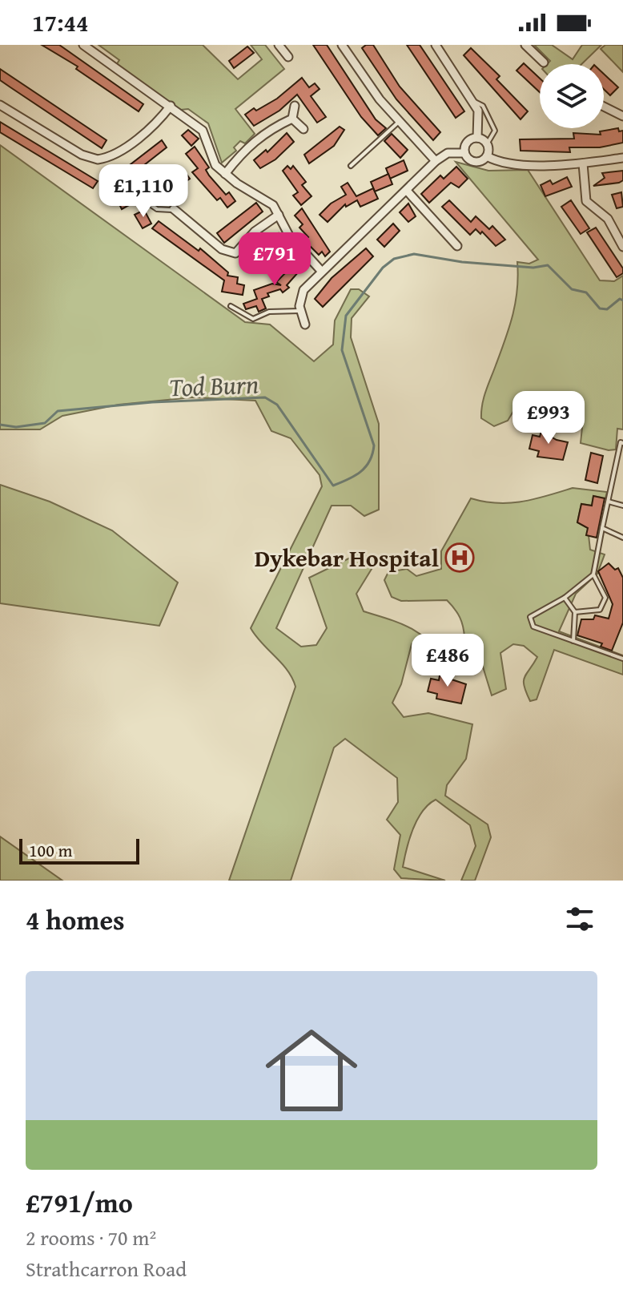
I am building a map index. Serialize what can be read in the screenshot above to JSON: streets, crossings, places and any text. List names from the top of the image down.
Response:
{
  "water": ["Tod Burn"],
  "places": {
    "hospital": ["Dykebar Hospital"]
  },
  "scale_bar": "100 m",
  "page": {
    "status": "17:44",
    "price": [
      "£1,110",
      "£791",
      "£993",
      "£486"
    ],
    "scale": "100 m",
    "heading": "4 homes",
    "list": [
      {
        "name": "£791/mo",
        "note": "2 rooms · 70 m² · Strathcarron Road"
      }
    ]
  }
}
